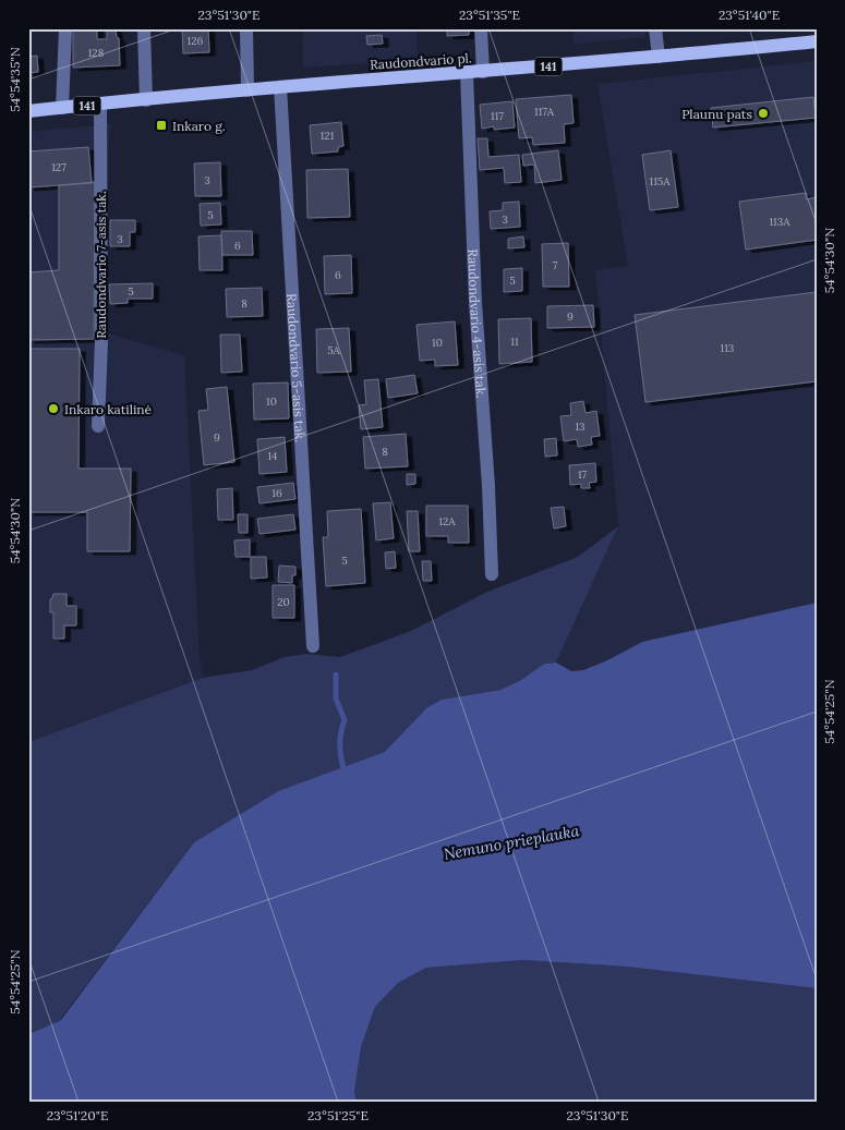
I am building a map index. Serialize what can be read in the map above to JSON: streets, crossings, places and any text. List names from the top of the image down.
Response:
{
  "streets": {
    "main road": ["Raudondvario pl.", "141"],
    "street": ["Raudondvario 7-asis tak.", "Raudondvario 4-asis tak.", "Raudondvario 5-asis tak."]
  },
  "crossings": [
    ["Raudondvario pl.", "Raudondvario 7-asis tak."],
    ["Raudondvario pl.", "Raudondvario 4-asis tak."],
    ["Raudondvario pl.", "Raudondvario 5-asis tak."]
  ],
  "water": ["Nemuno prieplauka"],
  "places": {
    "other": ["Plaunu pats", "Inkaro katilinė"],
    "transit": ["Inkaro g."]
  },
  "house_numbers": [
    "126",
    "128",
    "117A",
    "117",
    "121",
    "127",
    "3",
    "115A",
    "5",
    "3",
    "113A",
    "3",
    "6",
    "7",
    "6",
    "5",
    "5",
    "8",
    "9",
    "11",
    "10",
    "113",
    "5A",
    "10",
    "13",
    "9",
    "8",
    "14",
    "17",
    "16",
    "12A",
    "5",
    "20"
  ],
  "coordinates": [
    "23°51'30\"E",
    "23°51'35\"E",
    "23°51'40\"E",
    "54°54'35\"N",
    "54°54'30\"N",
    "54°54'25\"N",
    "23°51'20\"E",
    "23°51'25\"E"
  ]
}
